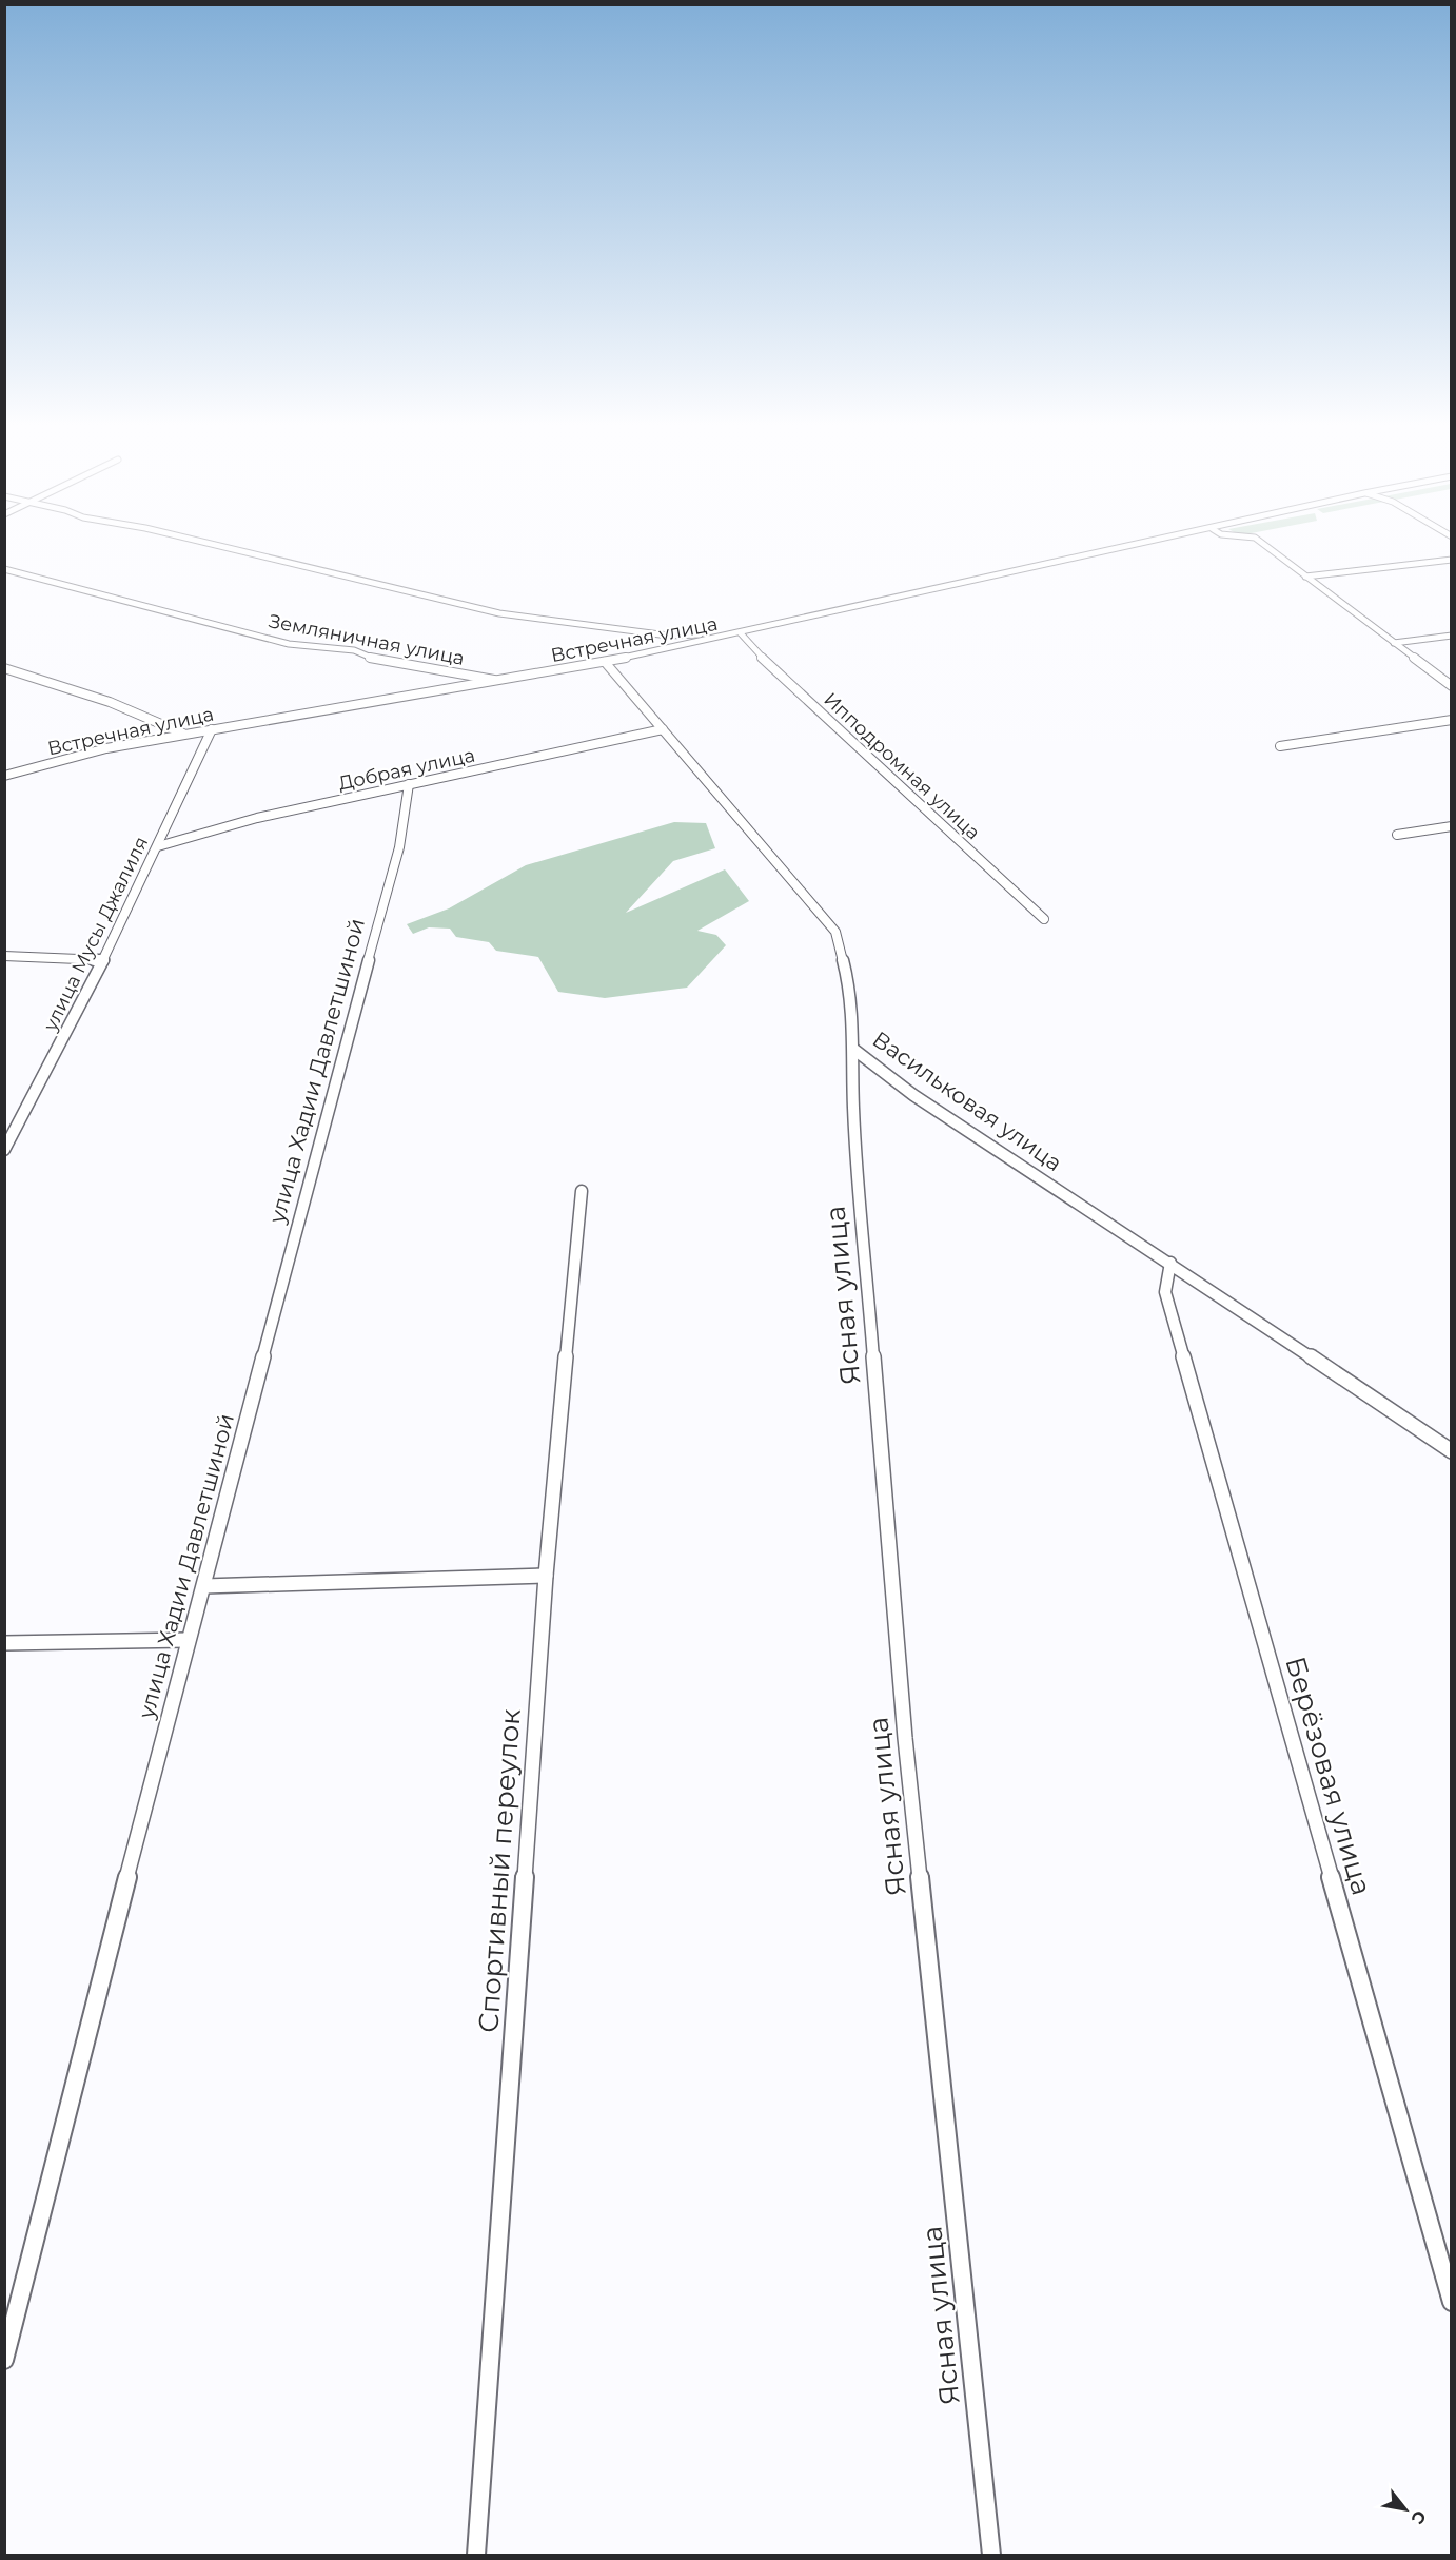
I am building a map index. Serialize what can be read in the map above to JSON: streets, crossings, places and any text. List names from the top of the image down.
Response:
{
  "streets": {
    "street": [
      "Земляничная улица",
      "Встречная улица",
      "Ипподромная улица",
      "Добрая улица",
      "улица Мусы Джалиля",
      "улица Хадии Давлетшиной",
      "Васильковая улица",
      "Ясная улица",
      "Берёзовая улица",
      "Спортивный переулок"
    ]
  },
  "crossings": [
    ["Земляничная улица", "Встречная улица"],
    ["Встречная улица", "Ипподромная улица"],
    ["Встречная улица", "улица Мусы Джалиля"],
    ["Встречная улица", "Васильковая улица"],
    ["Добрая улица", "улица Мусы Джалиля"],
    ["Добрая улица", "улица Хадии Давлетшиной"],
    ["Добрая улица", "Васильковая улица"],
    ["Васильковая улица", "Ясная улица"],
    ["Васильковая улица", "Берёзовая улица"]
  ],
  "north": "bottom right"
}
